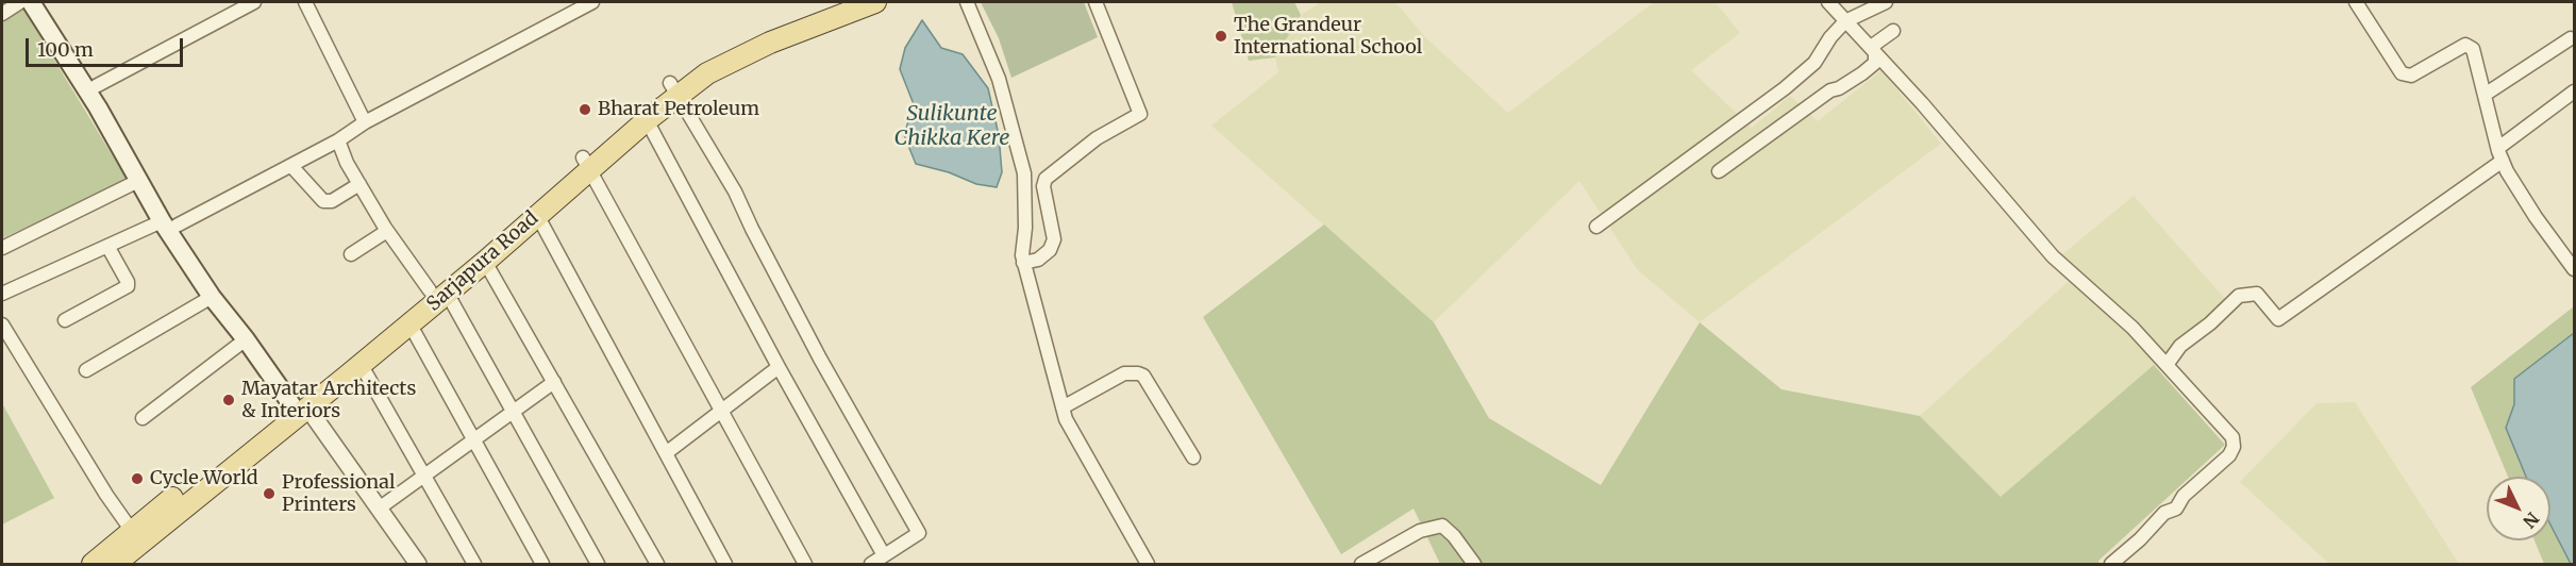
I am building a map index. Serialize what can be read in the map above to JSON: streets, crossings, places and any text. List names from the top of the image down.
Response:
{
  "streets": {
    "main road": ["Sarjapura Road"]
  },
  "water": ["Sulikunte Chikka Kere"],
  "places": [
    "The Grandeur International School",
    "Bharat Petroleum",
    "Mayatar Architects & Interiors",
    "Cycle World",
    "Professional Printers"
  ],
  "scale_bar": "100 m",
  "north": "bottom right"
}
